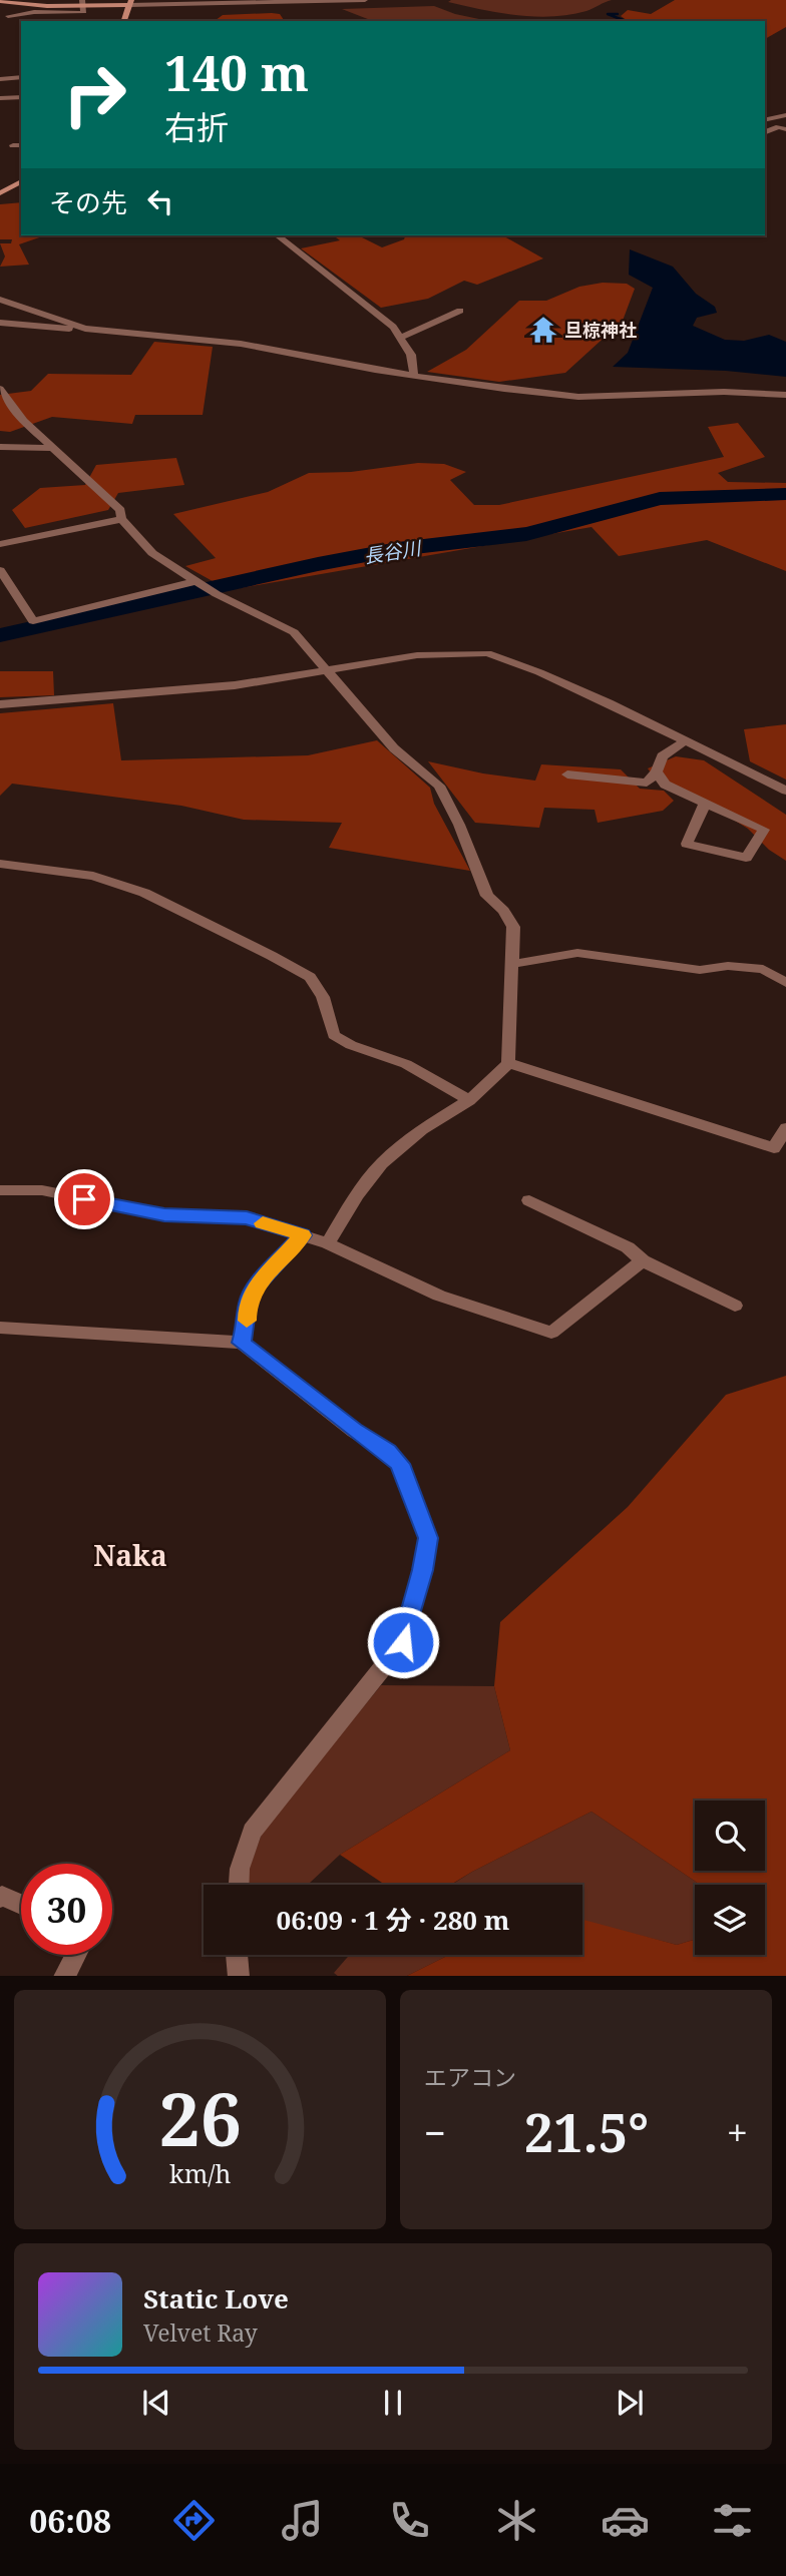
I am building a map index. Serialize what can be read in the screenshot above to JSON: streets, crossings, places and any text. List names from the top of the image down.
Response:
{
  "districts": ["Naka"],
  "water": ["長谷川"],
  "places": {
    "temple": ["旦椋神社"]
  },
  "page": {
    "turn": ["140 m", "右折"],
    "then": "その先",
    "limit": "30",
    "trip": "06:09 · 1 分 · 280 m",
    "tile": "エアコン",
    "heat": ["−", "21.5°", "+"],
    "song": ["Static Love", "Velvet Ray"],
    "tabs": "06:08",
    "gauge": ["26", "km/h"]
  }
}
